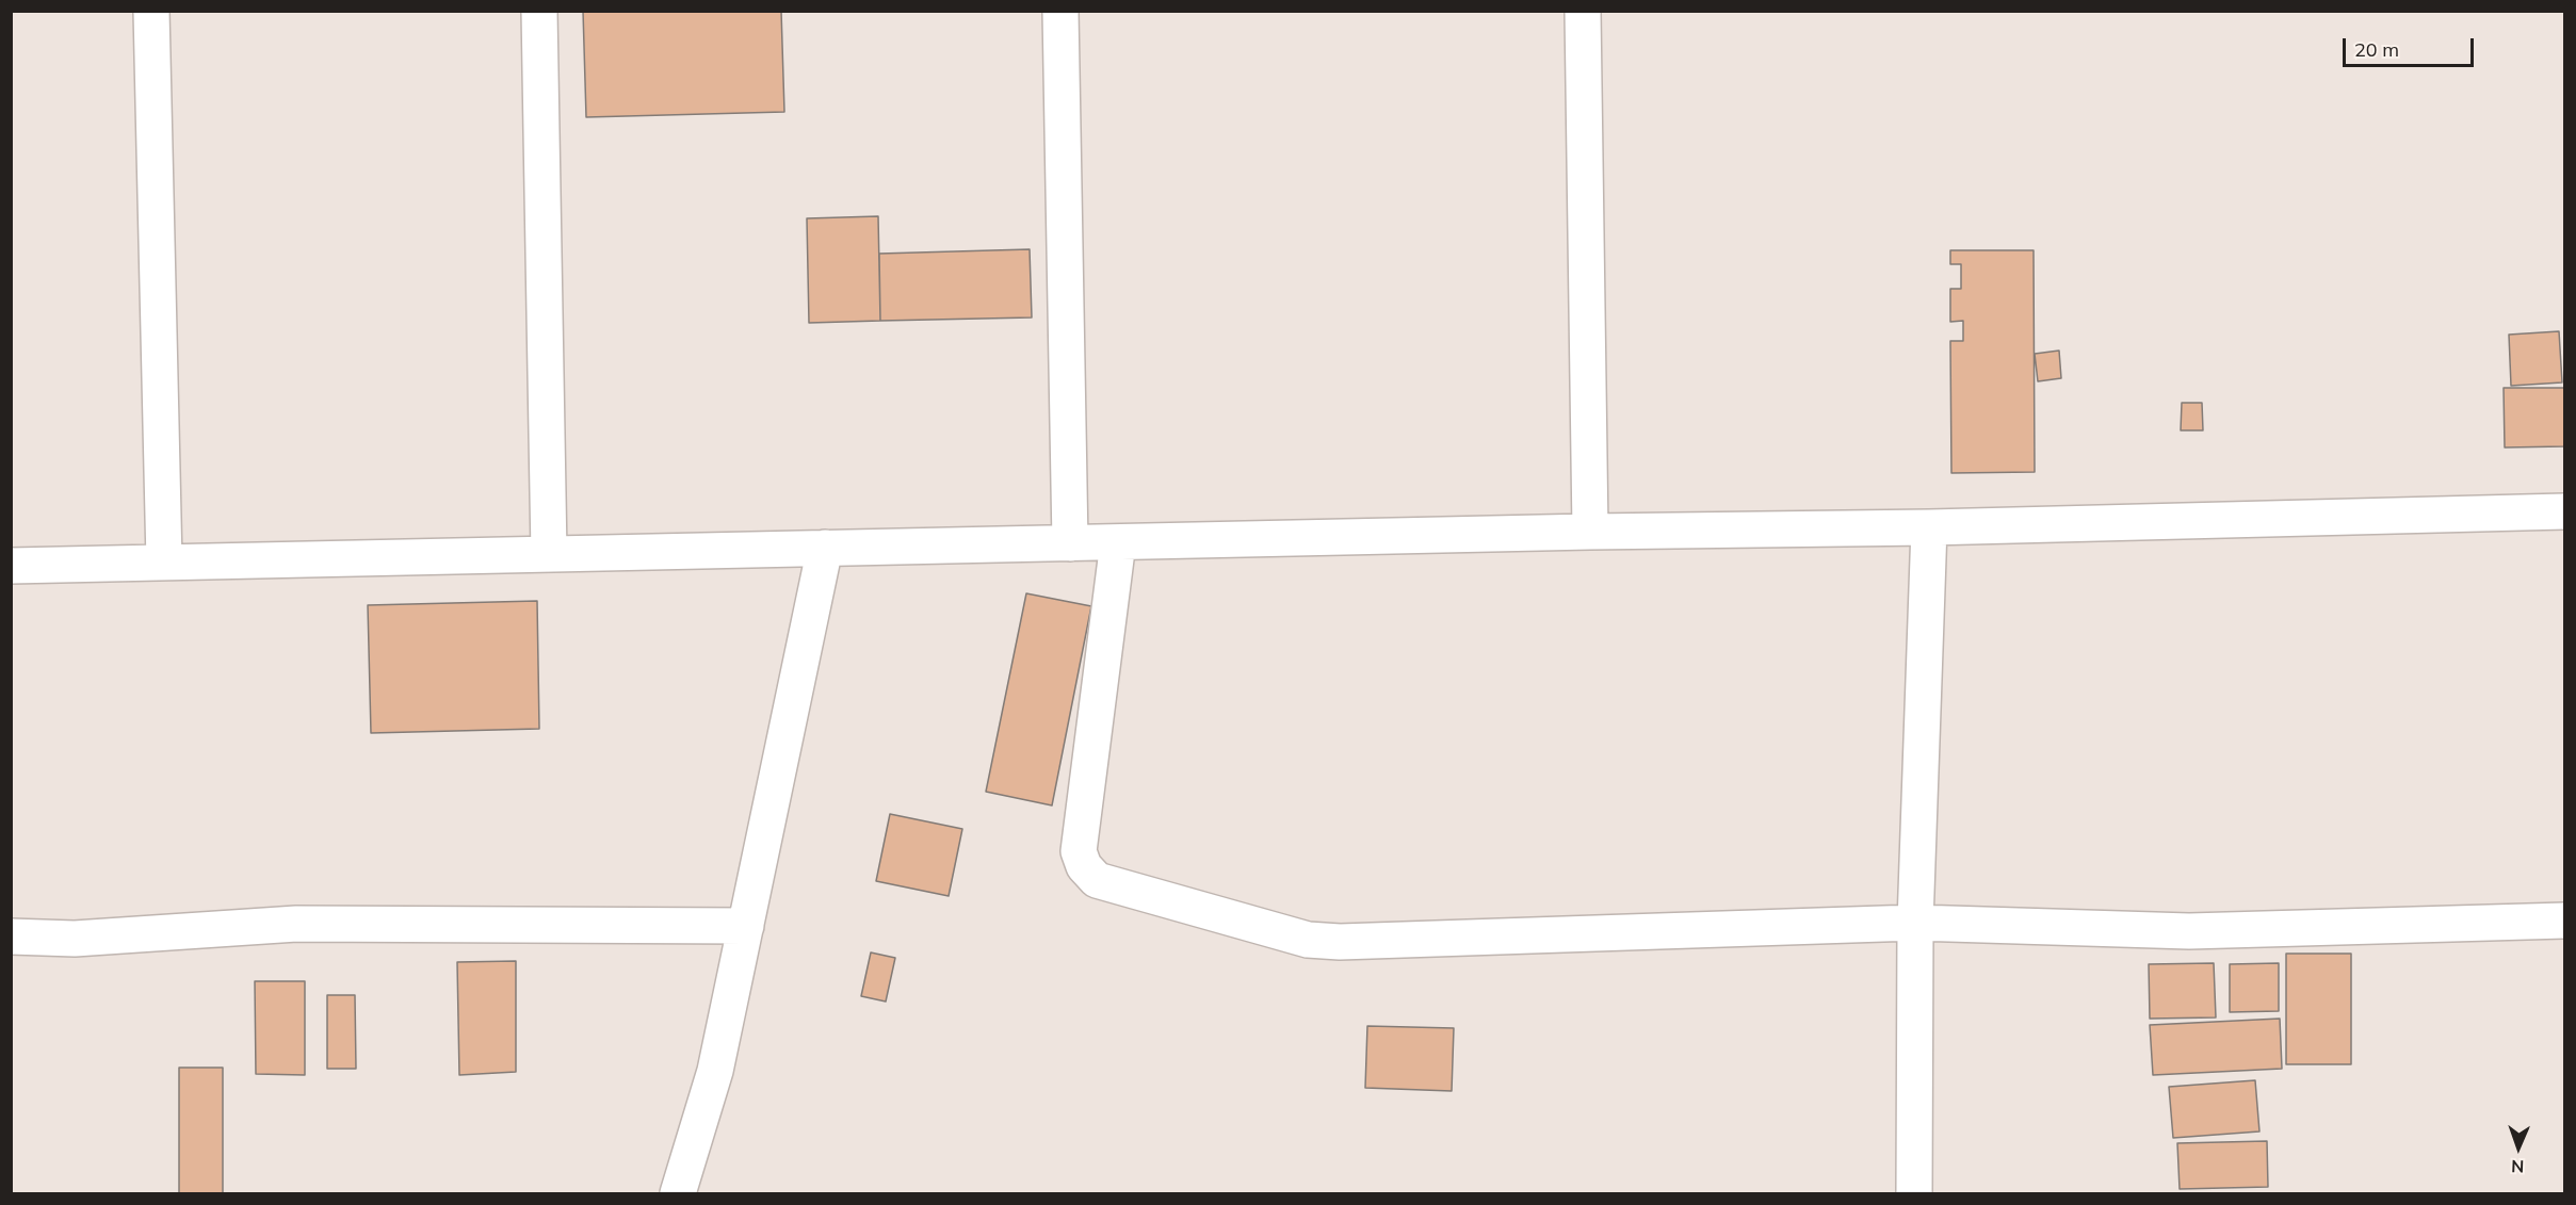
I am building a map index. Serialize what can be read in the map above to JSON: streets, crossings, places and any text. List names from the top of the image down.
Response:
{
  "scale_bar": "20 m",
  "north": "bottom"
}
